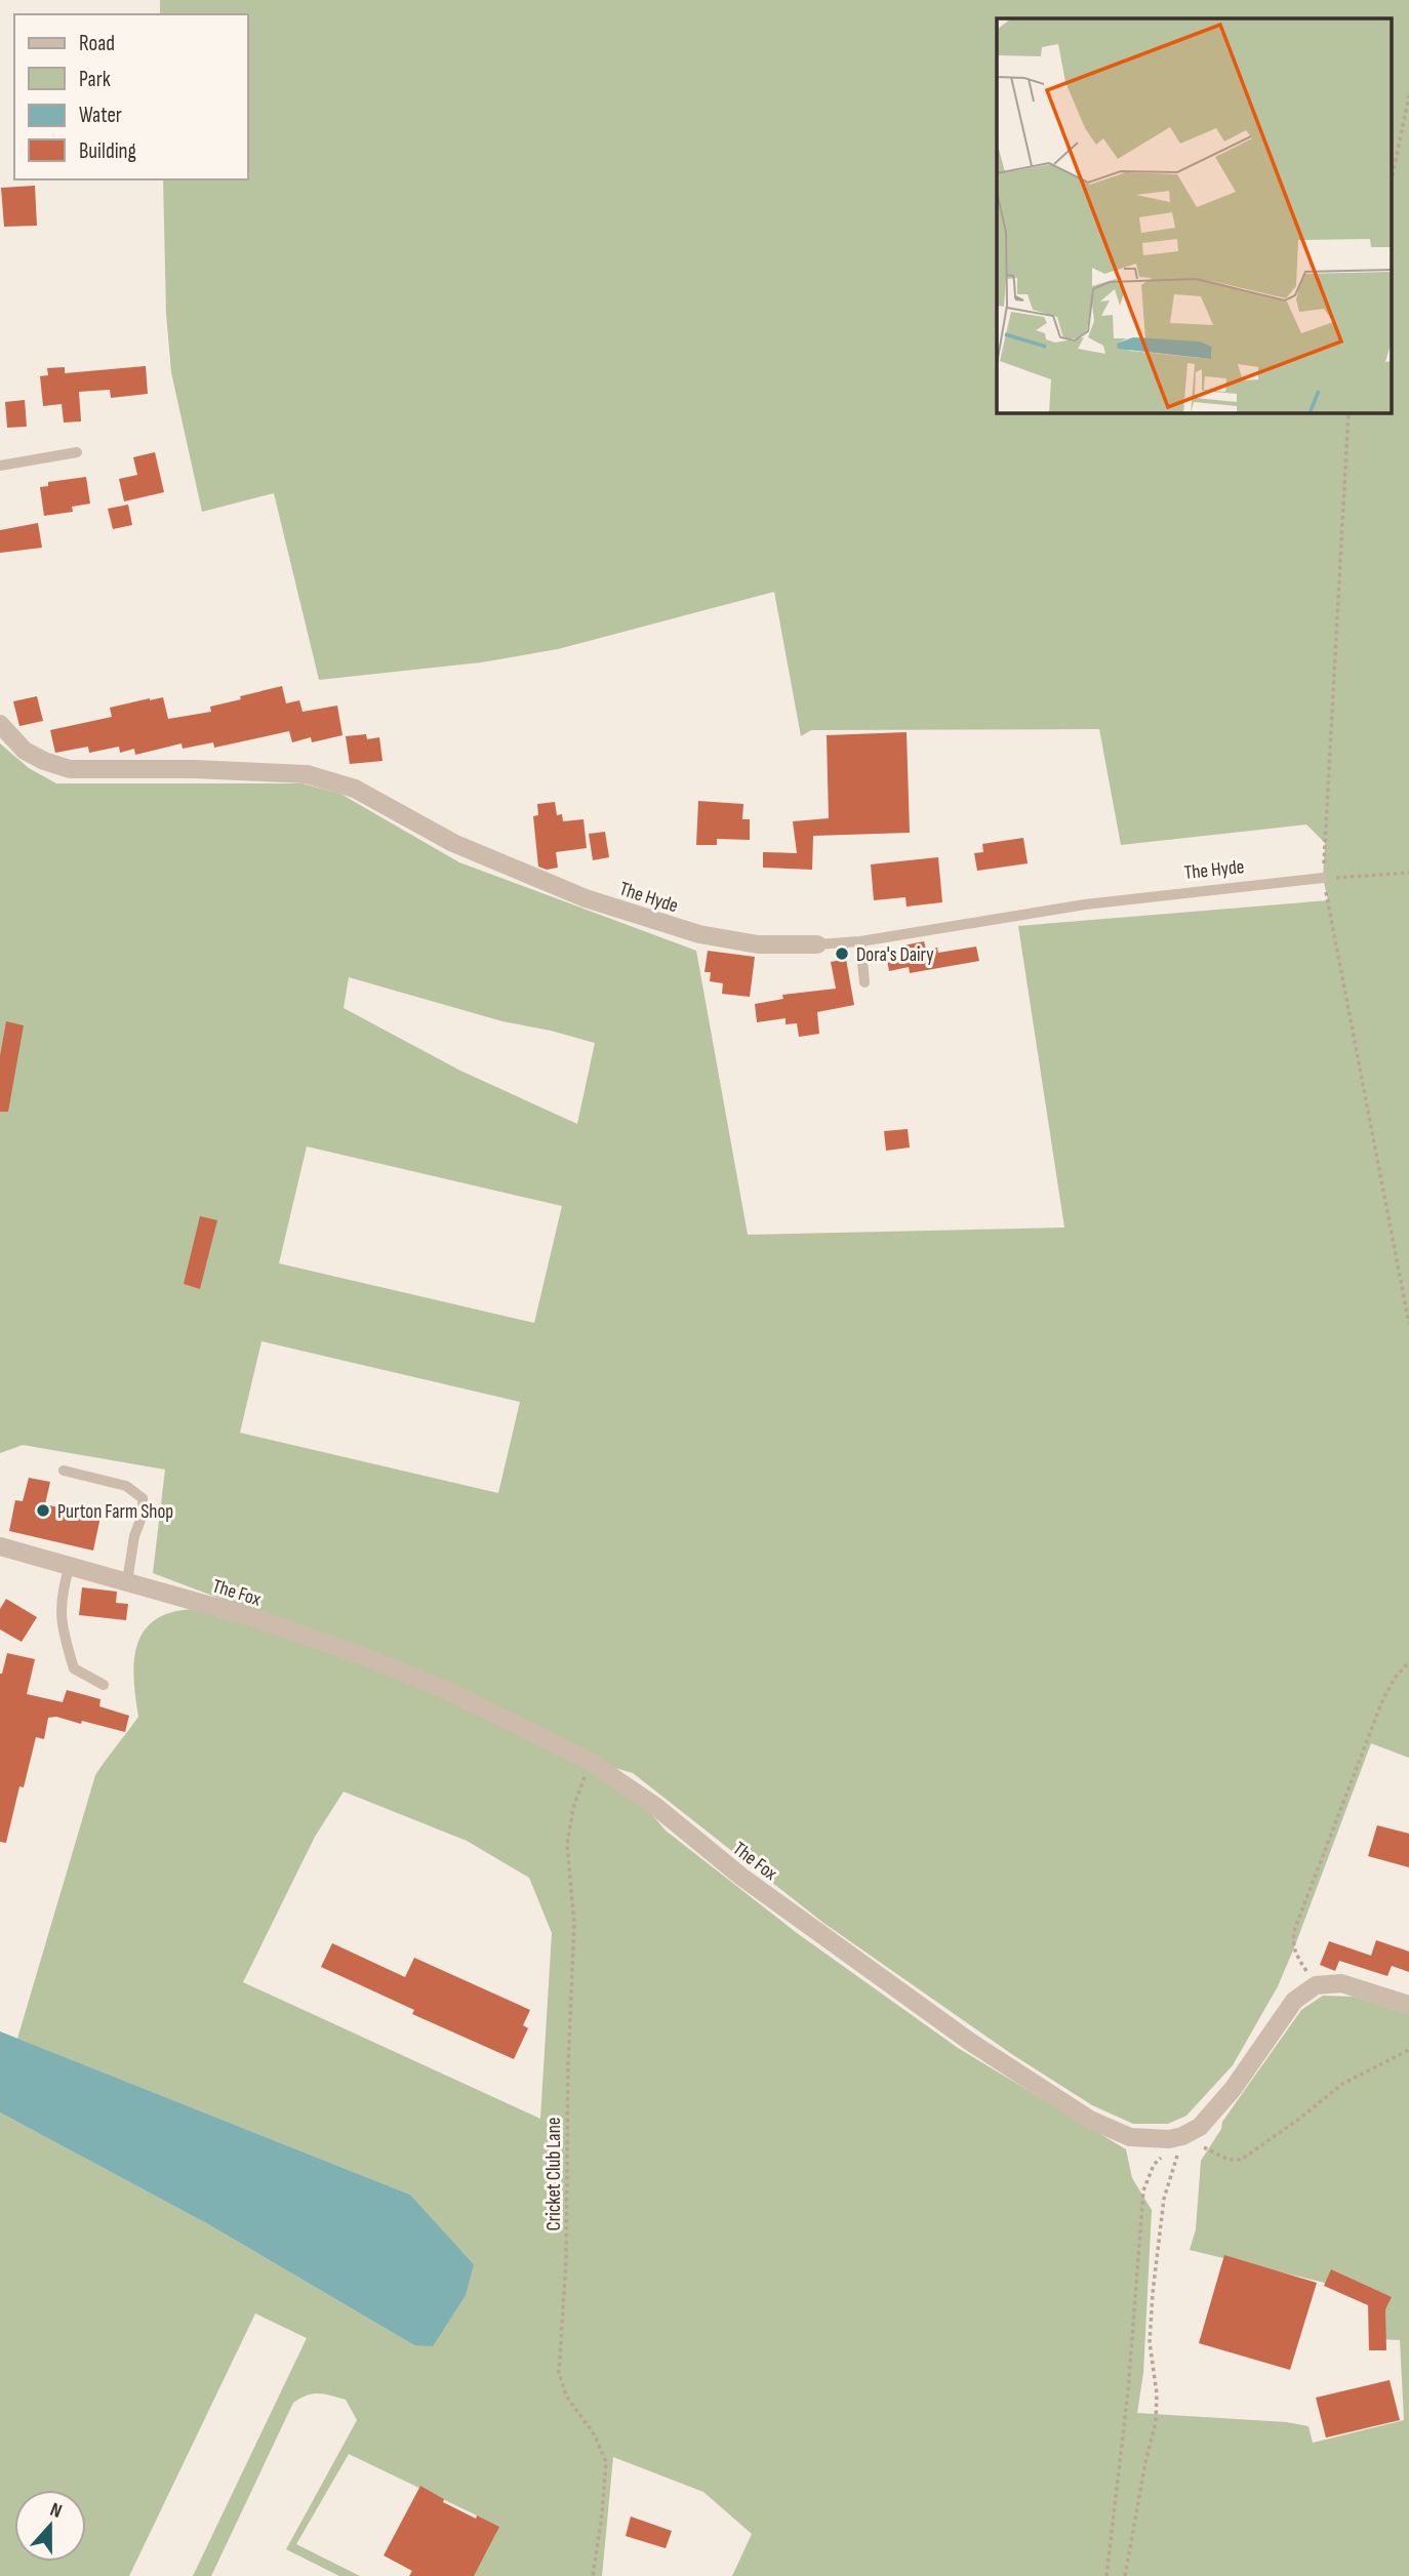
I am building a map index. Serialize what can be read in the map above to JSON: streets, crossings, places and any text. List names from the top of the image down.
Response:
{
  "streets": {
    "street": ["The Hyde", "The Fox"],
    "path": ["Cricket Club Lane"]
  },
  "crossings": [
    ["The Fox", "Cricket Club Lane"]
  ],
  "places": ["Dora's Dairy", "Purton Farm Shop"],
  "legend": [
    "Road",
    "Park",
    "Water",
    "Building"
  ],
  "north": "top"
}
